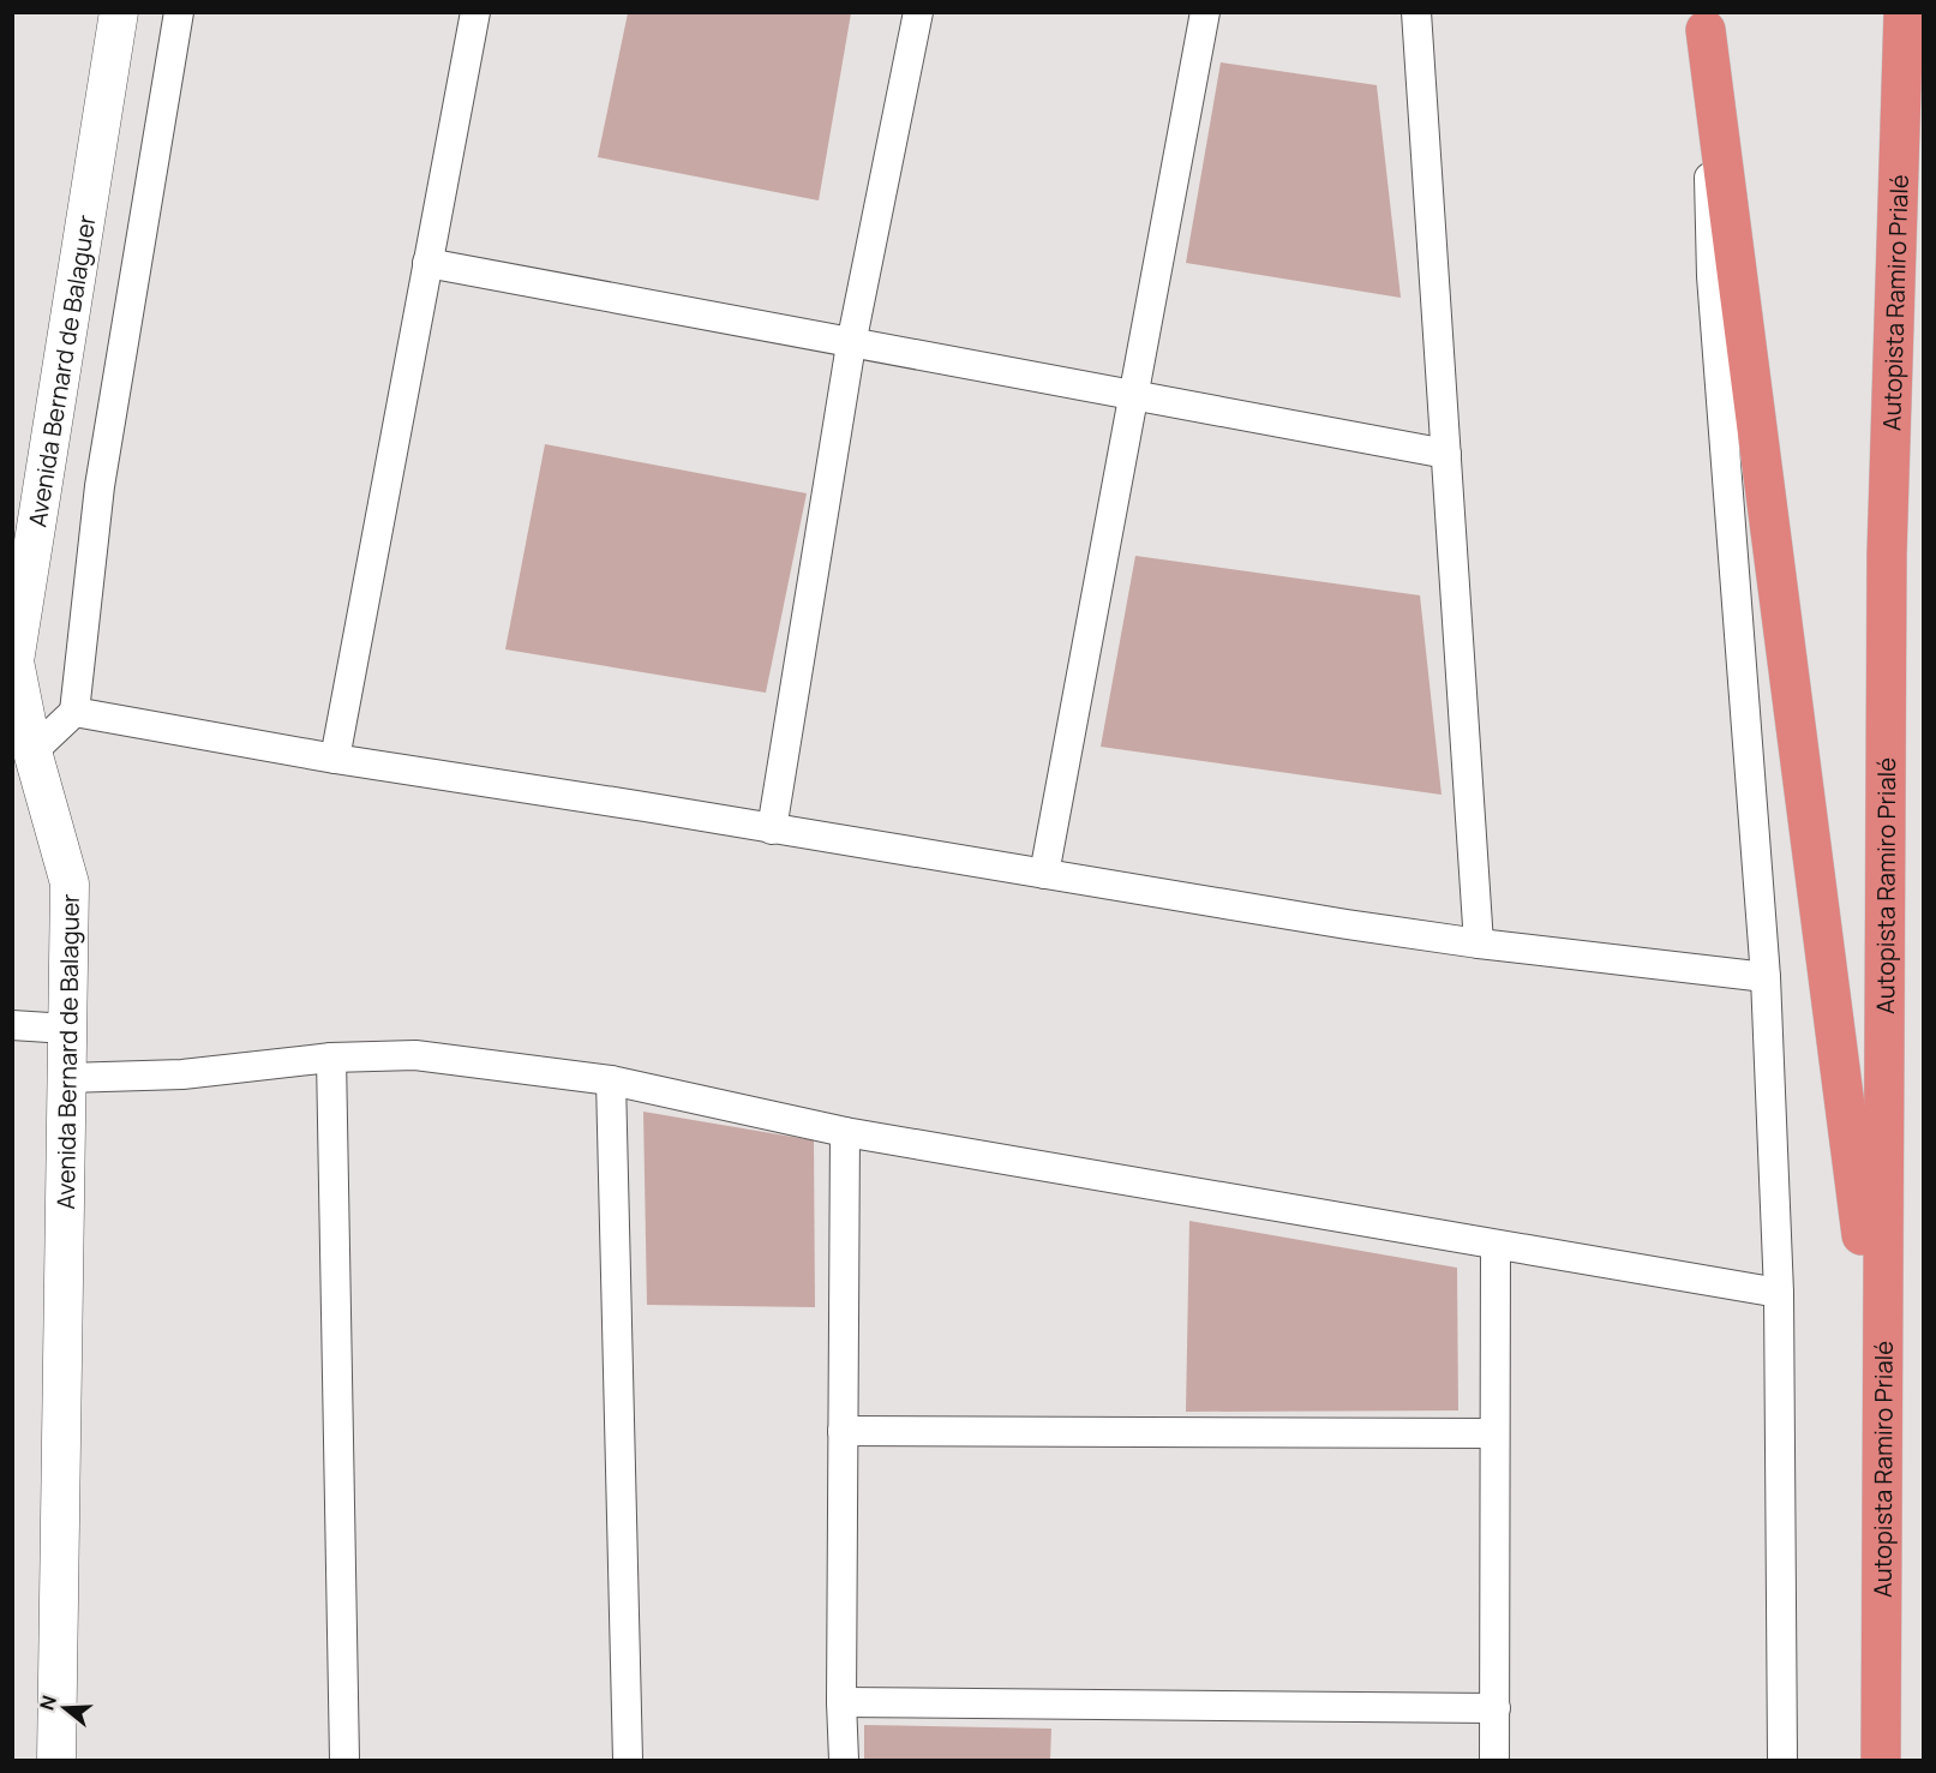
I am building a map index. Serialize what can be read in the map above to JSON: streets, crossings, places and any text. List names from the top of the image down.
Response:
{
  "streets": {
    "highway": ["Autopista Ramiro Prialé"],
    "street": ["Avenida Bernard de Balaguer"]
  },
  "north": "left"
}
